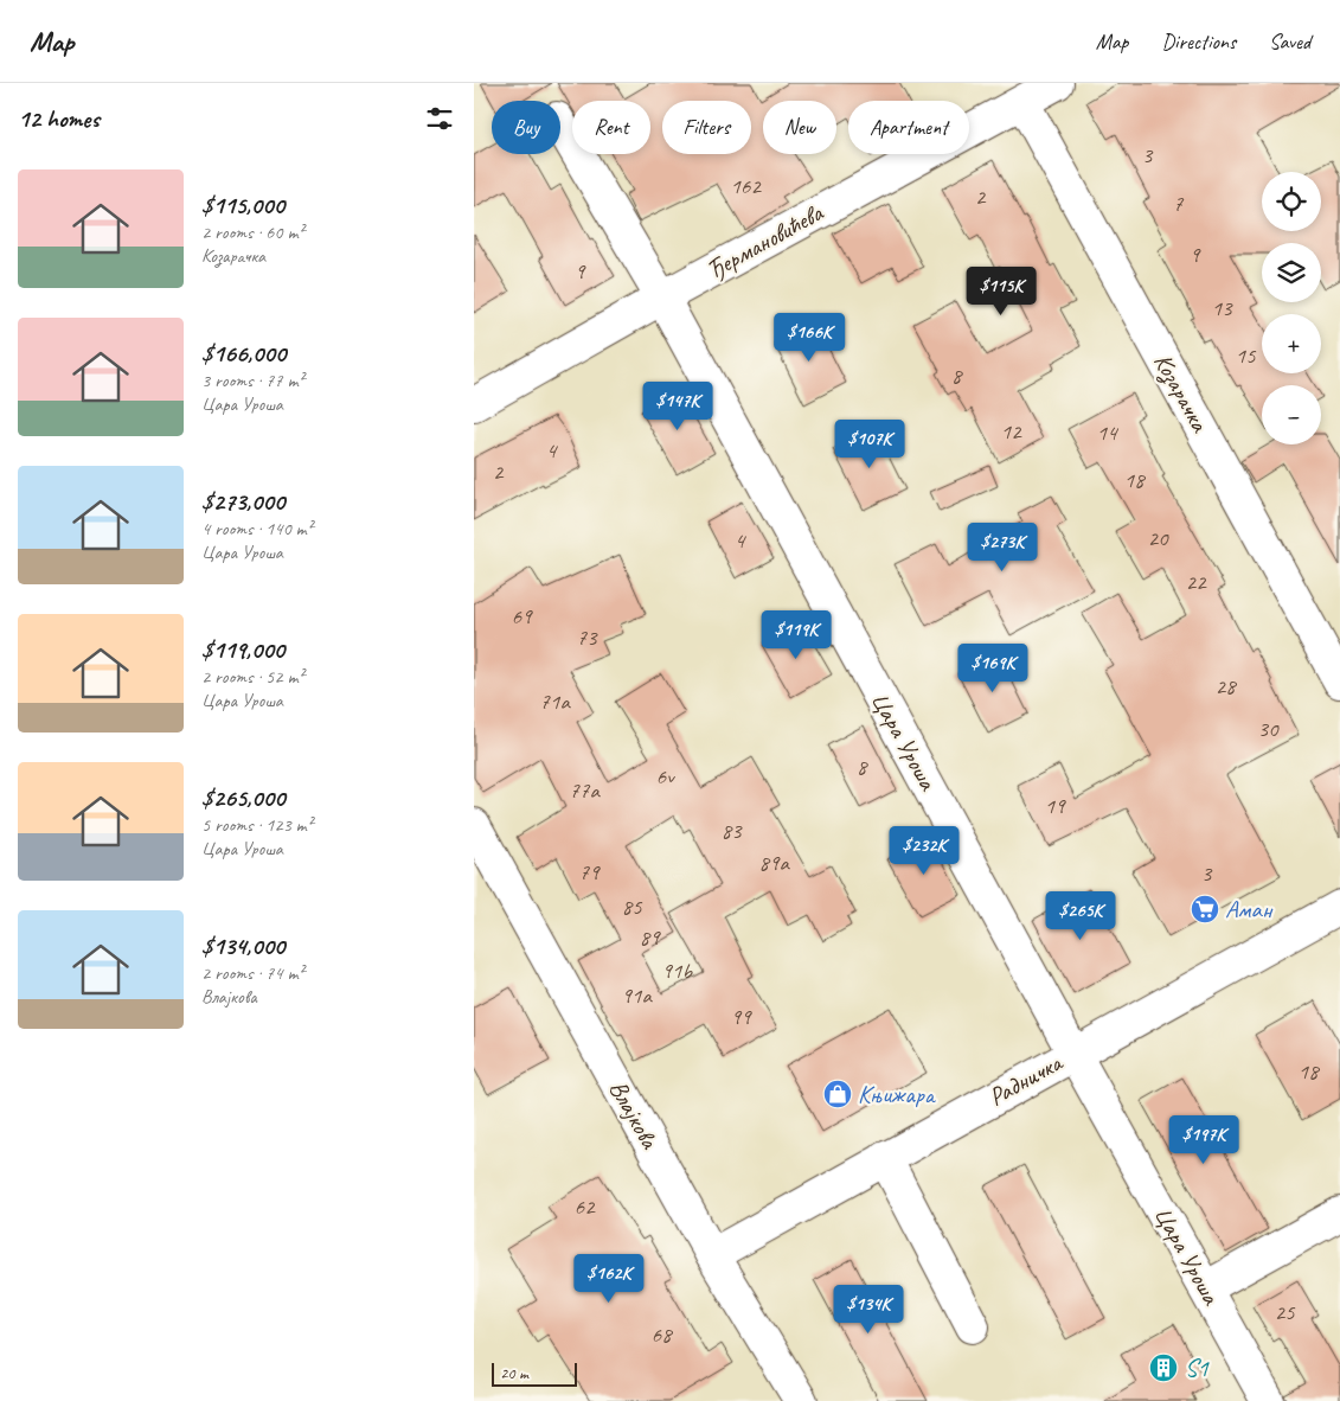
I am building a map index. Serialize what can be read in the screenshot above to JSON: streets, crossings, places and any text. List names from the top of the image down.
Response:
{
  "streets": {
    "street": [
      "Ђермановићева",
      "Козарачка",
      "Цара Уроша",
      "Радничка",
      "Влајкова"
    ]
  },
  "crossings": [
    ["Ђермановићева", "Козарачка"],
    ["Ђермановићева", "Цара Уроша"],
    ["Цара Уроша", "Радничка"],
    ["Радничка", "Влајкова"]
  ],
  "places": {
    "supermarket": ["Аман"],
    "shop": ["Књижара"],
    "building": ["S1"]
  },
  "house_numbers": [
    "3",
    "162",
    "2",
    "7",
    "9",
    "9",
    "13",
    "15",
    "8",
    "12",
    "14",
    "4",
    "2",
    "18",
    "20",
    "4",
    "22",
    "69",
    "73",
    "28",
    "71a",
    "30",
    "8",
    "6v",
    "77a",
    "19",
    "83",
    "89a",
    "79",
    "3",
    "85",
    "89",
    "91b",
    "91a",
    "99",
    "18",
    "62",
    "25",
    "68"
  ],
  "scale_bar": "20 m",
  "page": {
    "header": "Map",
    "nav": ["Map", "Directions", "Saved"],
    "heading": "12 homes",
    "chip": [
      "Buy",
      "Rent",
      "Filters",
      "New",
      "Apartment"
    ],
    "list": [
      {
        "name": "$115,000",
        "note": "2 rooms · 60 m² · Козарачка"
      },
      {
        "name": "$166,000",
        "note": "3 rooms · 77 m² · Цара Уроша"
      },
      {
        "name": "$273,000",
        "note": "4 rooms · 140 m² · Цара Уроша"
      },
      {
        "name": "$119,000",
        "note": "2 rooms · 52 m² · Цара Уроша"
      },
      {
        "name": "$265,000",
        "note": "5 rooms · 123 m² · Цара Уроша"
      },
      {
        "name": "$134,000",
        "note": "2 rooms · 74 m² · Влајкова"
      }
    ],
    "map_buttons": ["+", "−"],
    "price": [
      "$115K",
      "$166K",
      "$147K",
      "$107K",
      "$273K",
      "$119K",
      "$169K",
      "$232K",
      "$265K",
      "$197K",
      "$162K",
      "$134K"
    ],
    "scale": "20 m"
  }
}
